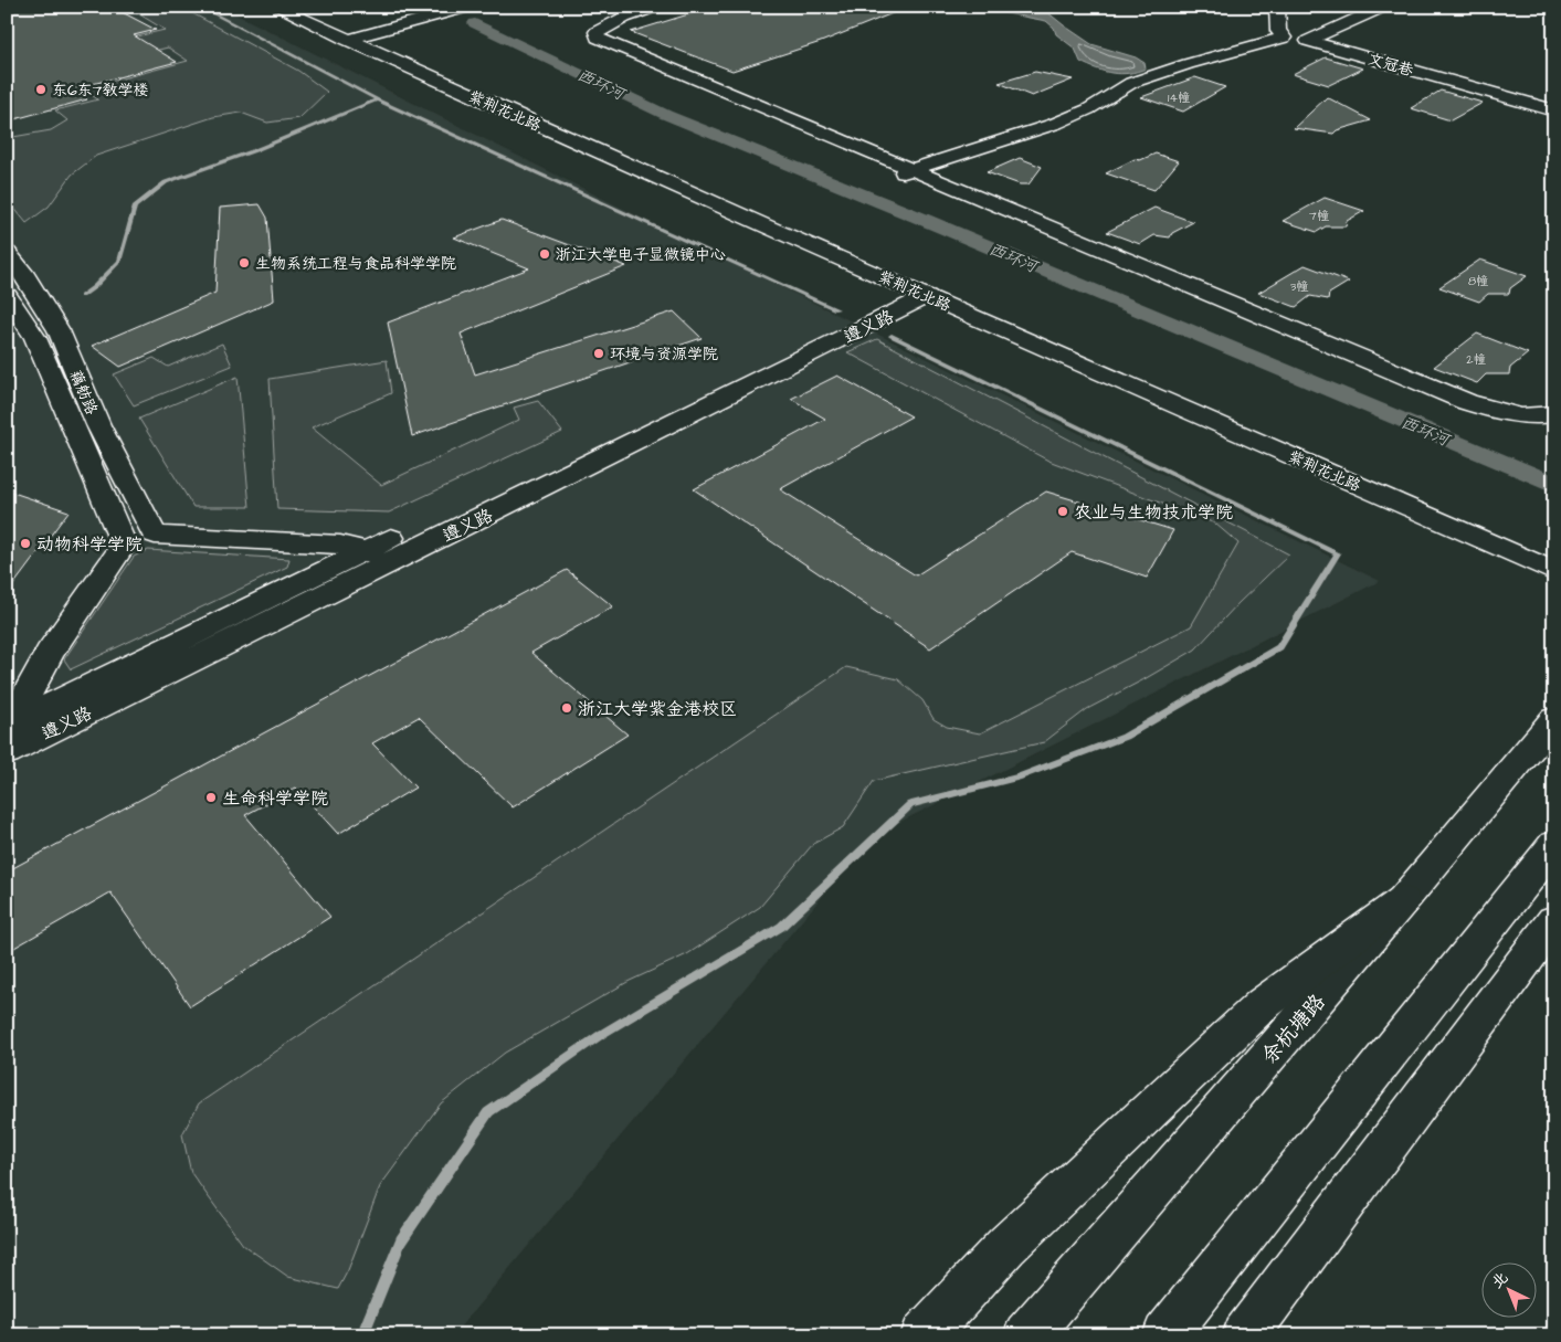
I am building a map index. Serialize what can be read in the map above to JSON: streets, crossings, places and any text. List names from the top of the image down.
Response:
{
  "streets": {
    "main road": [
      "文冠巷",
      "紫荆花北路",
      "遵义路",
      "藕舫路",
      "余杭塘路"
    ]
  },
  "crossings": [
    ["紫荆花北路", "遵义路"],
    ["遵义路", "藕舫路"]
  ],
  "water": ["西环河"],
  "places": [
    "东6东7教学楼",
    "浙江大学电子显微镜中心",
    "生物系统工程与食品科学学院",
    "环境与资源学院",
    "农业与生物技术学院",
    "动物科学学院",
    "浙江大学紫金港校区",
    "生命科学学院"
  ],
  "house_numbers": [
    "14幢",
    "7幢",
    "8幢",
    "3幢",
    "2幢"
  ],
  "north": "top left"
}
